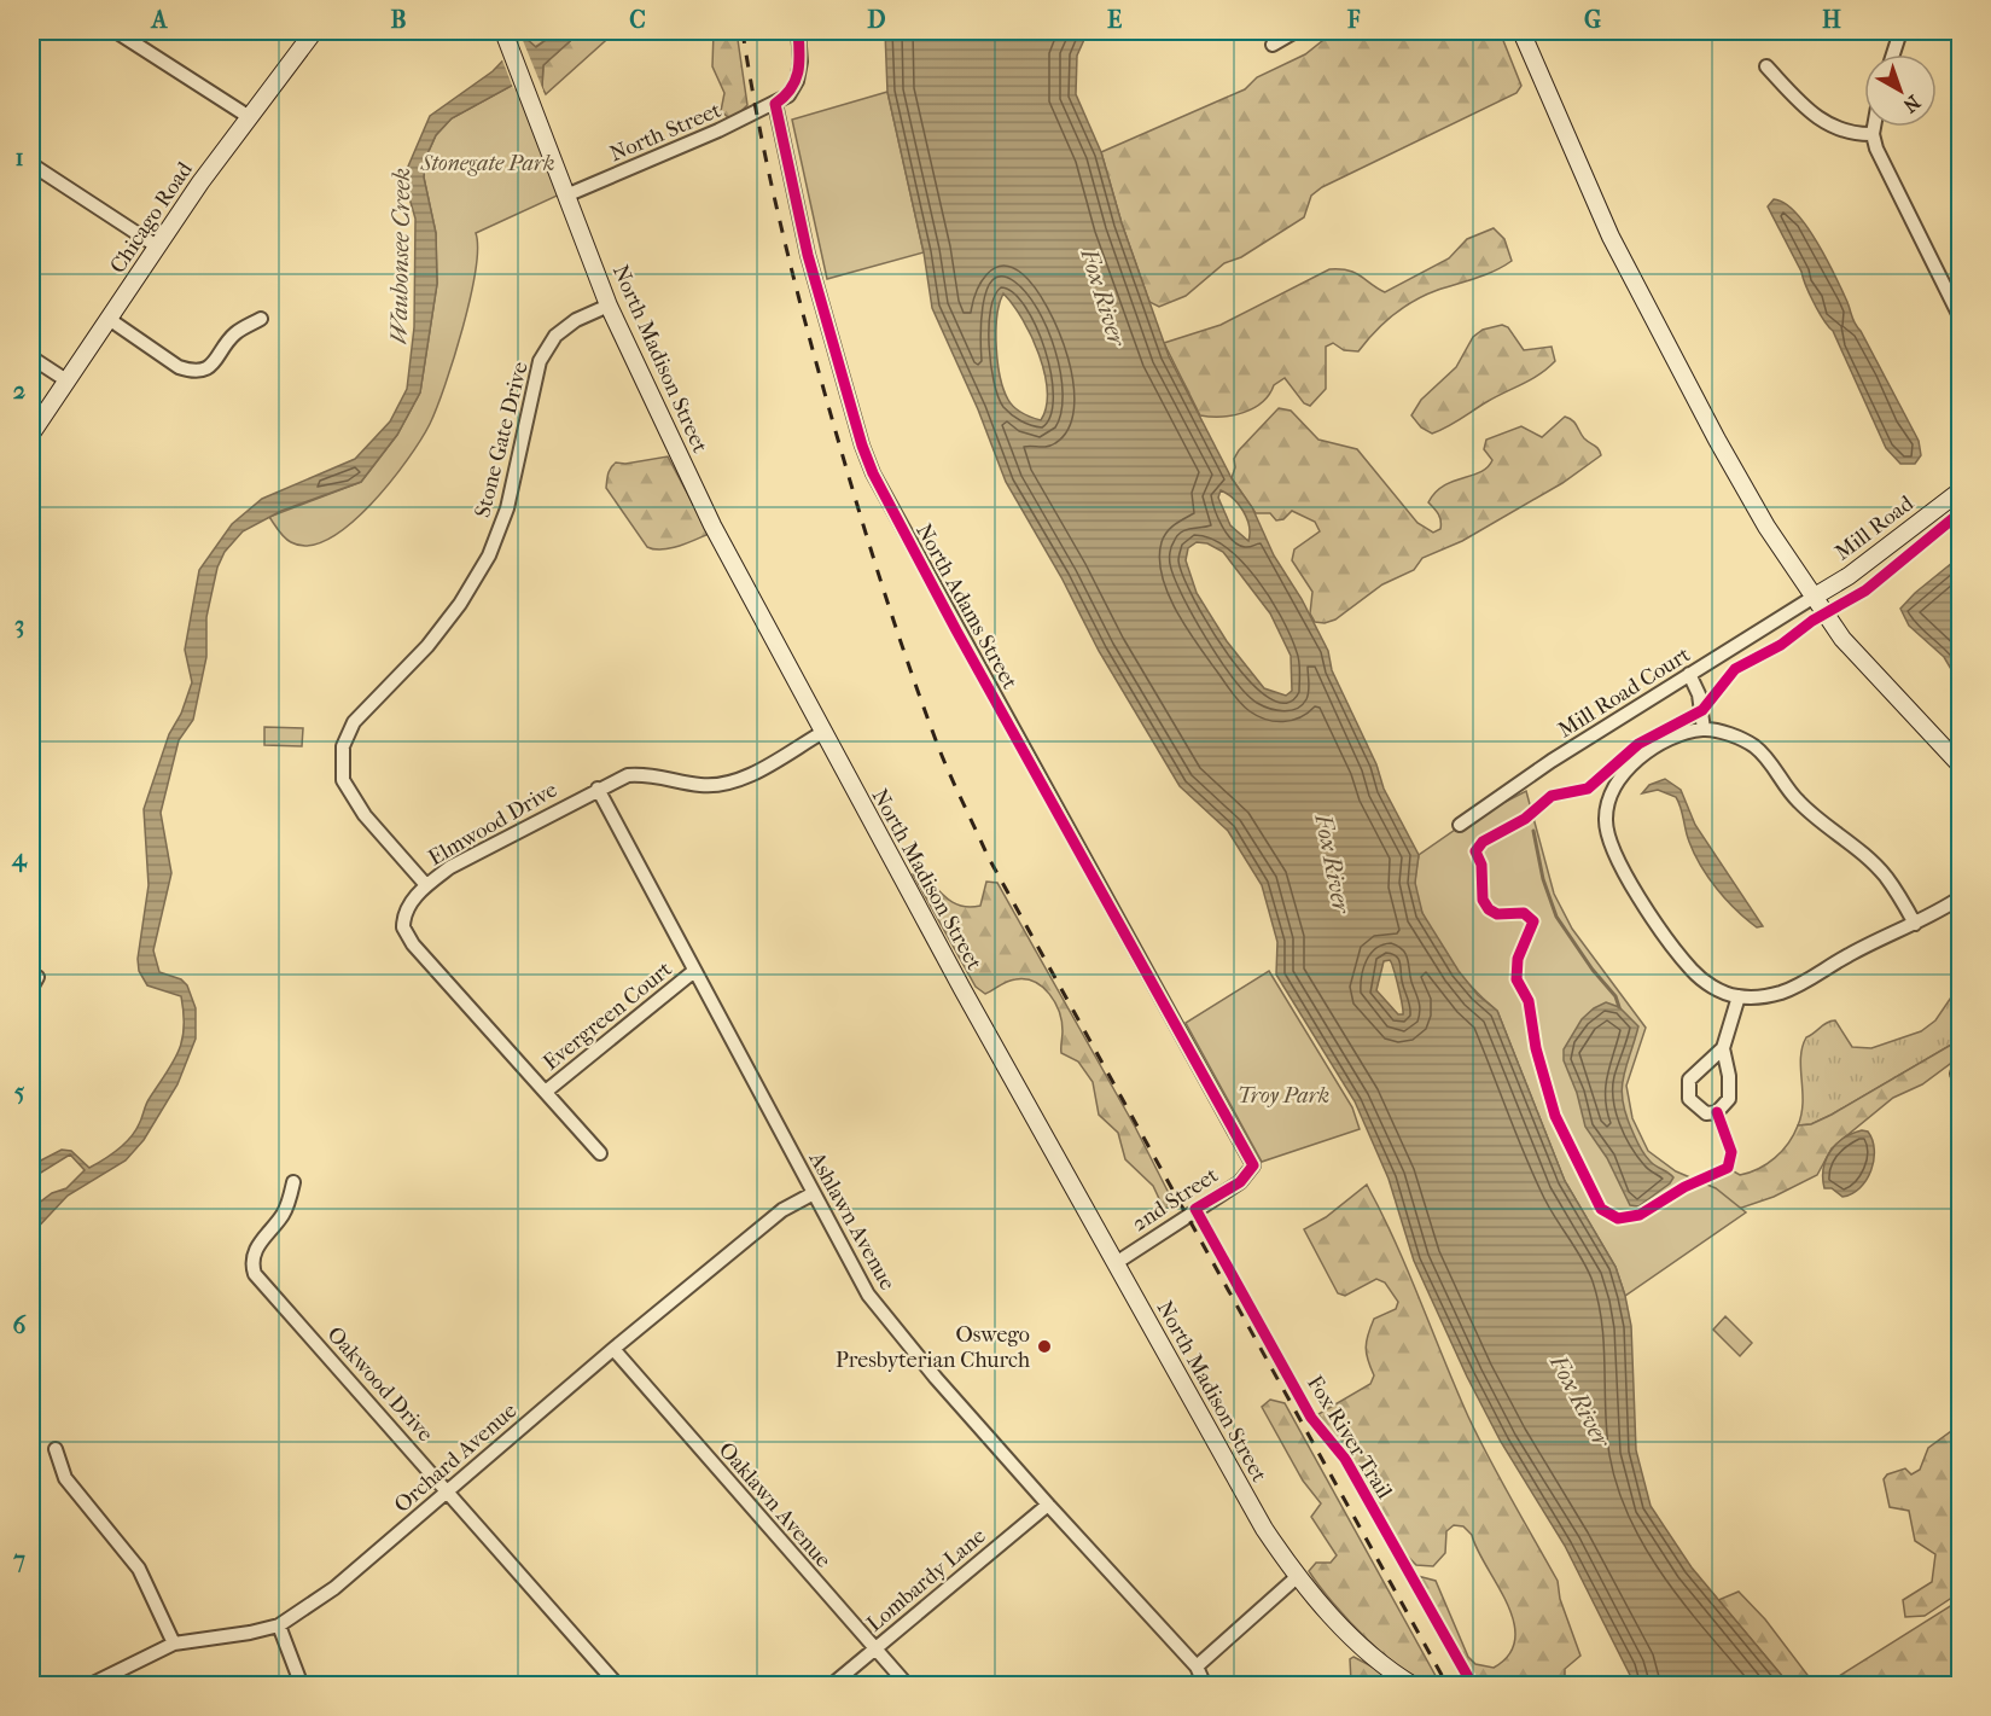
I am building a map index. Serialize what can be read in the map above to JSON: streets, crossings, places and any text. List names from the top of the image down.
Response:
{
  "streets": {
    "street": [
      "North Street",
      "Chicago Road",
      "North Madison Street",
      "Stone Gate Drive",
      "Mill Road",
      "North Adams Street",
      "Mill Road Court",
      "Elmwood Drive",
      "Evergreen Court",
      "2nd Street",
      "Ashlawn Avenue",
      "Oakwood Drive",
      "Orchard Avenue",
      "Oaklawn Avenue",
      "Lombardy Lane"
    ],
    "cycle path": ["Fox River Trail"]
  },
  "crossings": [
    ["North Street", "North Madison Street"],
    ["North Street", "North Adams Street"],
    ["North Madison Street", "Stone Gate Drive"],
    ["North Madison Street", "Elmwood Drive"],
    ["North Madison Street", "2nd Street"],
    ["Stone Gate Drive", "Elmwood Drive"],
    ["Mill Road", "Mill Road Court"],
    ["North Adams Street", "2nd Street"],
    ["Elmwood Drive", "Evergreen Court"],
    ["Elmwood Drive", "Ashlawn Avenue"],
    ["Evergreen Court", "Ashlawn Avenue"],
    ["Ashlawn Avenue", "Orchard Avenue"],
    ["Ashlawn Avenue", "Lombardy Lane"],
    ["Oakwood Drive", "Orchard Avenue"],
    ["Orchard Avenue", "Oaklawn Avenue"],
    ["Oaklawn Avenue", "Lombardy Lane"]
  ],
  "water": ["Waubonsee Creek", "Fox River"],
  "parks": ["Stonegate Park", "Troy Park"],
  "places": ["Oswego Presbyterian Church"],
  "north": "bottom right",
  "grid": {
    "columns": [
      "A",
      "B",
      "C",
      "D",
      "E",
      "F",
      "G",
      "H"
    ],
    "rows": [
      "1",
      "2",
      "3",
      "4",
      "5",
      "6",
      "7"
    ]
  }
}
